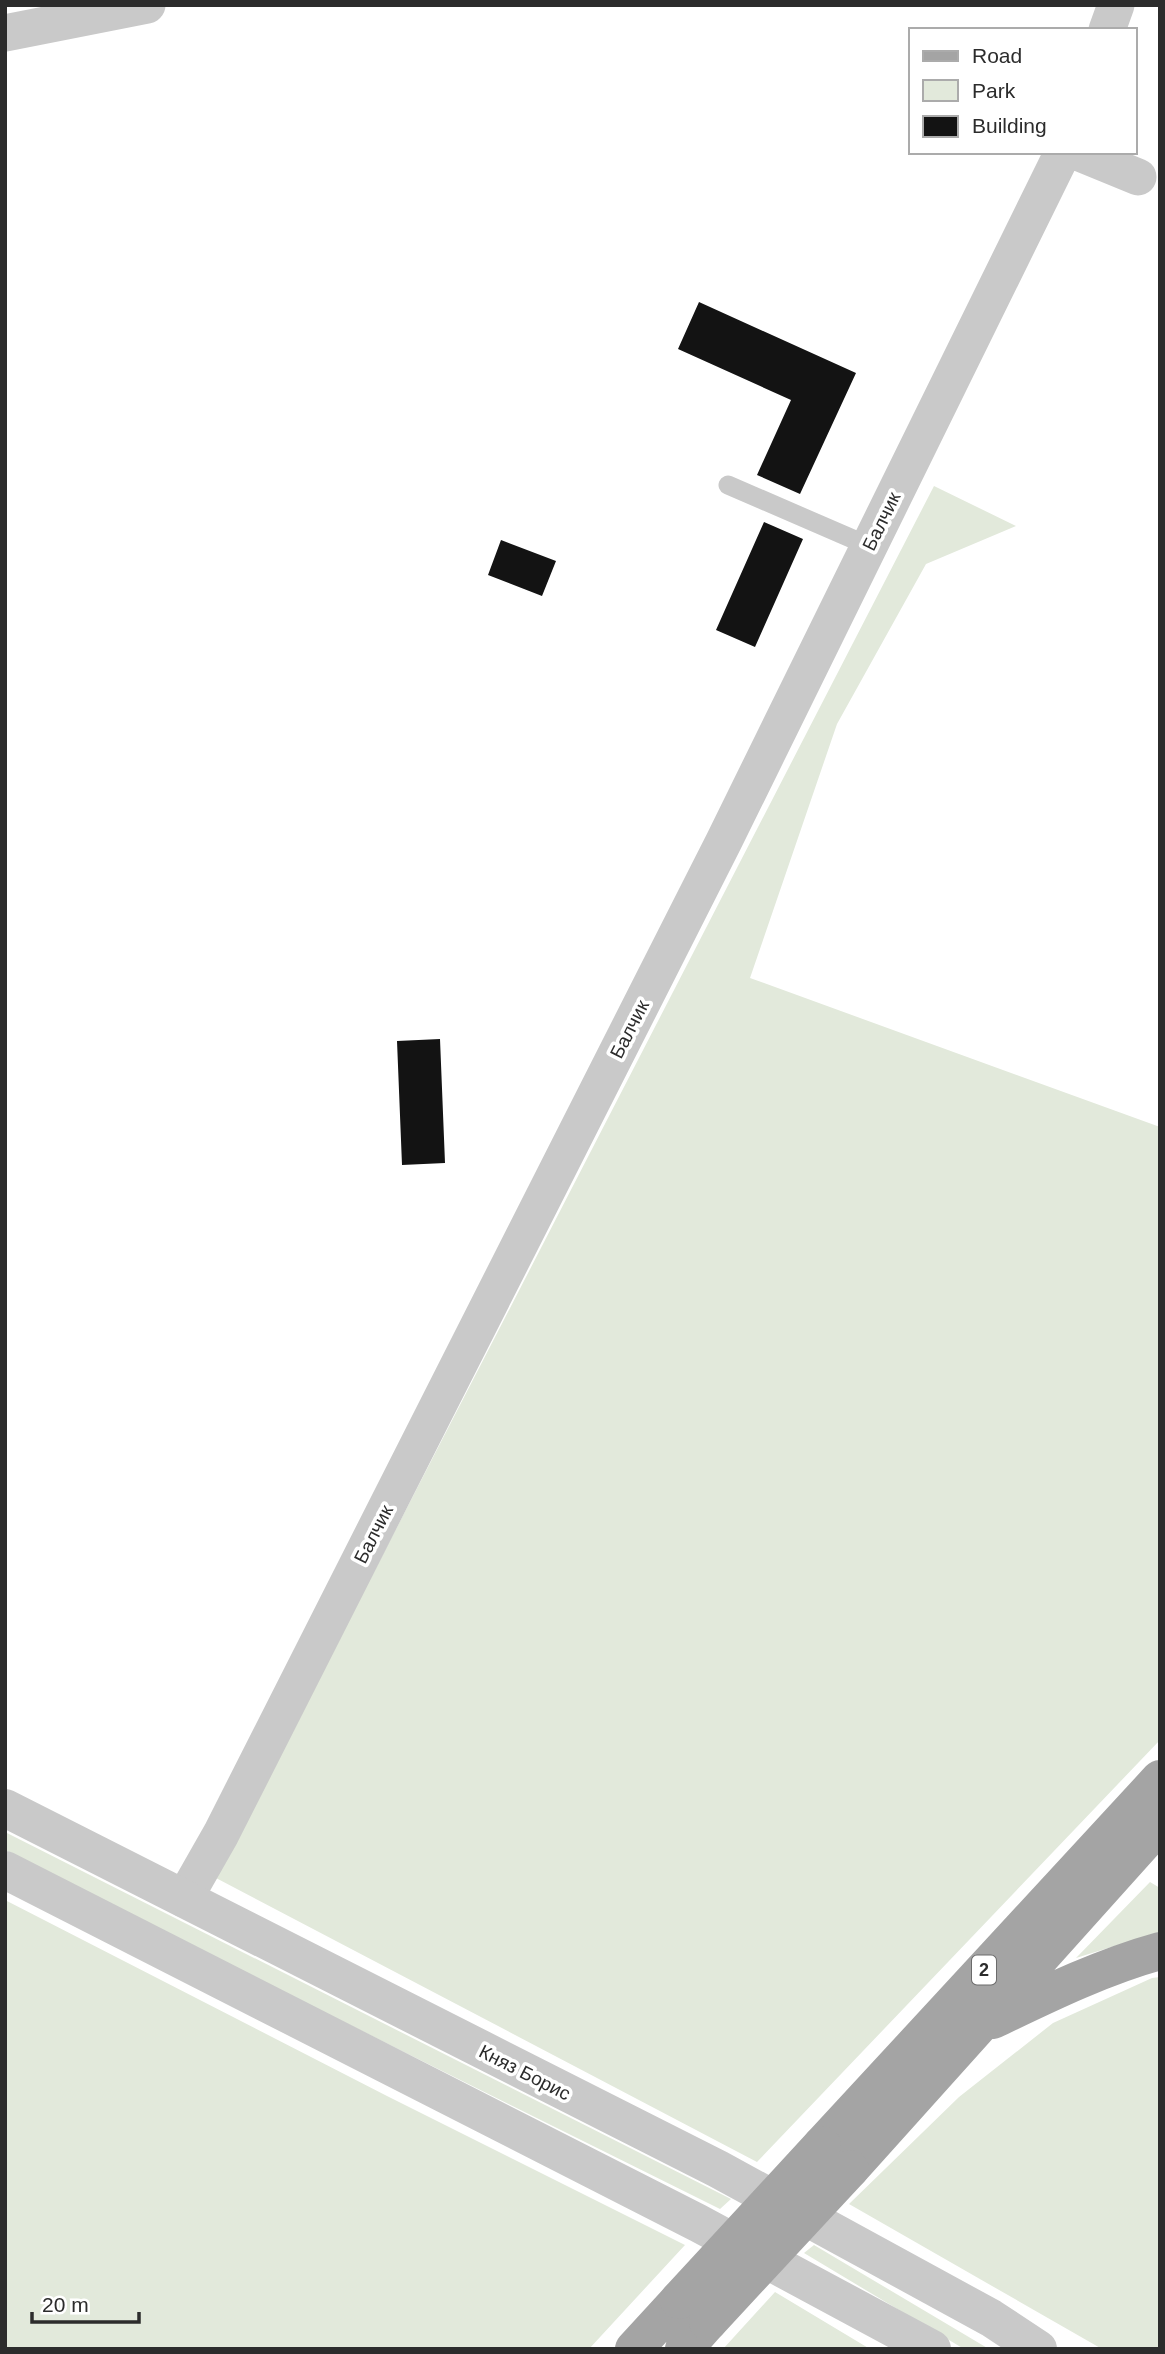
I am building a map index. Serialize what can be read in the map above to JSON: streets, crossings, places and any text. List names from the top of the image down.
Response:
{
  "streets": {
    "main road": ["2"],
    "street": ["Балчик", "Княз Борис"]
  },
  "crossings": [
    ["Балчик", "Княз Борис"]
  ],
  "legend": ["Road", "Park", "Building"],
  "scale_bar": "20 m"
}
